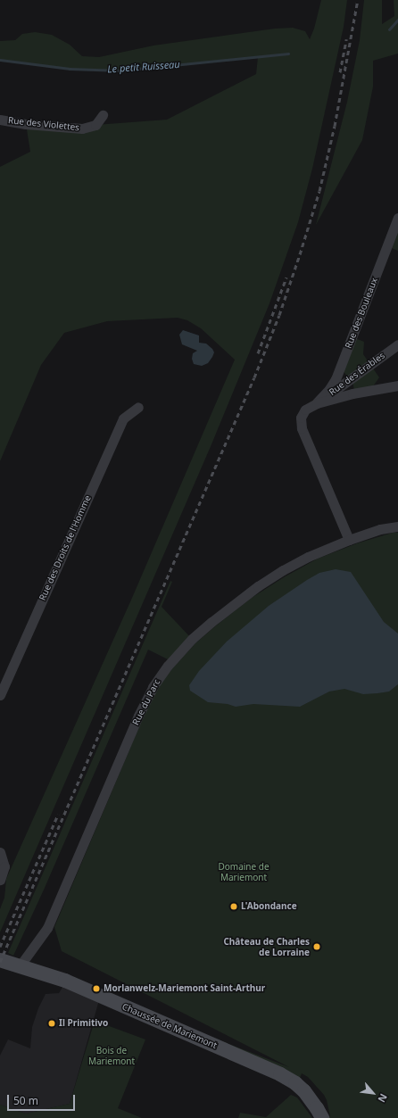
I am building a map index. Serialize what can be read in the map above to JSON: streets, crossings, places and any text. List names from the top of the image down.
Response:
{
  "streets": {
    "street": [
      "Rue des Violettes",
      "Rue des Bouleaux",
      "Rue des Érables",
      "Rue des Droits de l'Homme",
      "Rue du Parc",
      "Chaussée de Mariemont"
    ]
  },
  "crossings": [
    ["Rue des Bouleaux", "Rue des Érables"],
    ["Rue des Bouleaux", "Rue du Parc"],
    ["Rue du Parc", "Chaussée de Mariemont"]
  ],
  "water": ["Le petit Ruisseau"],
  "parks": ["Domaine de Mariemont", "Bois de Mariemont"],
  "places": [
    "L'Abondance",
    "Château de Charles de Lorraine",
    "Morlanwelz-Mariemont Saint-Arthur",
    "Il Primitivo"
  ],
  "scale_bar": "50 m",
  "north": "bottom right"
}
